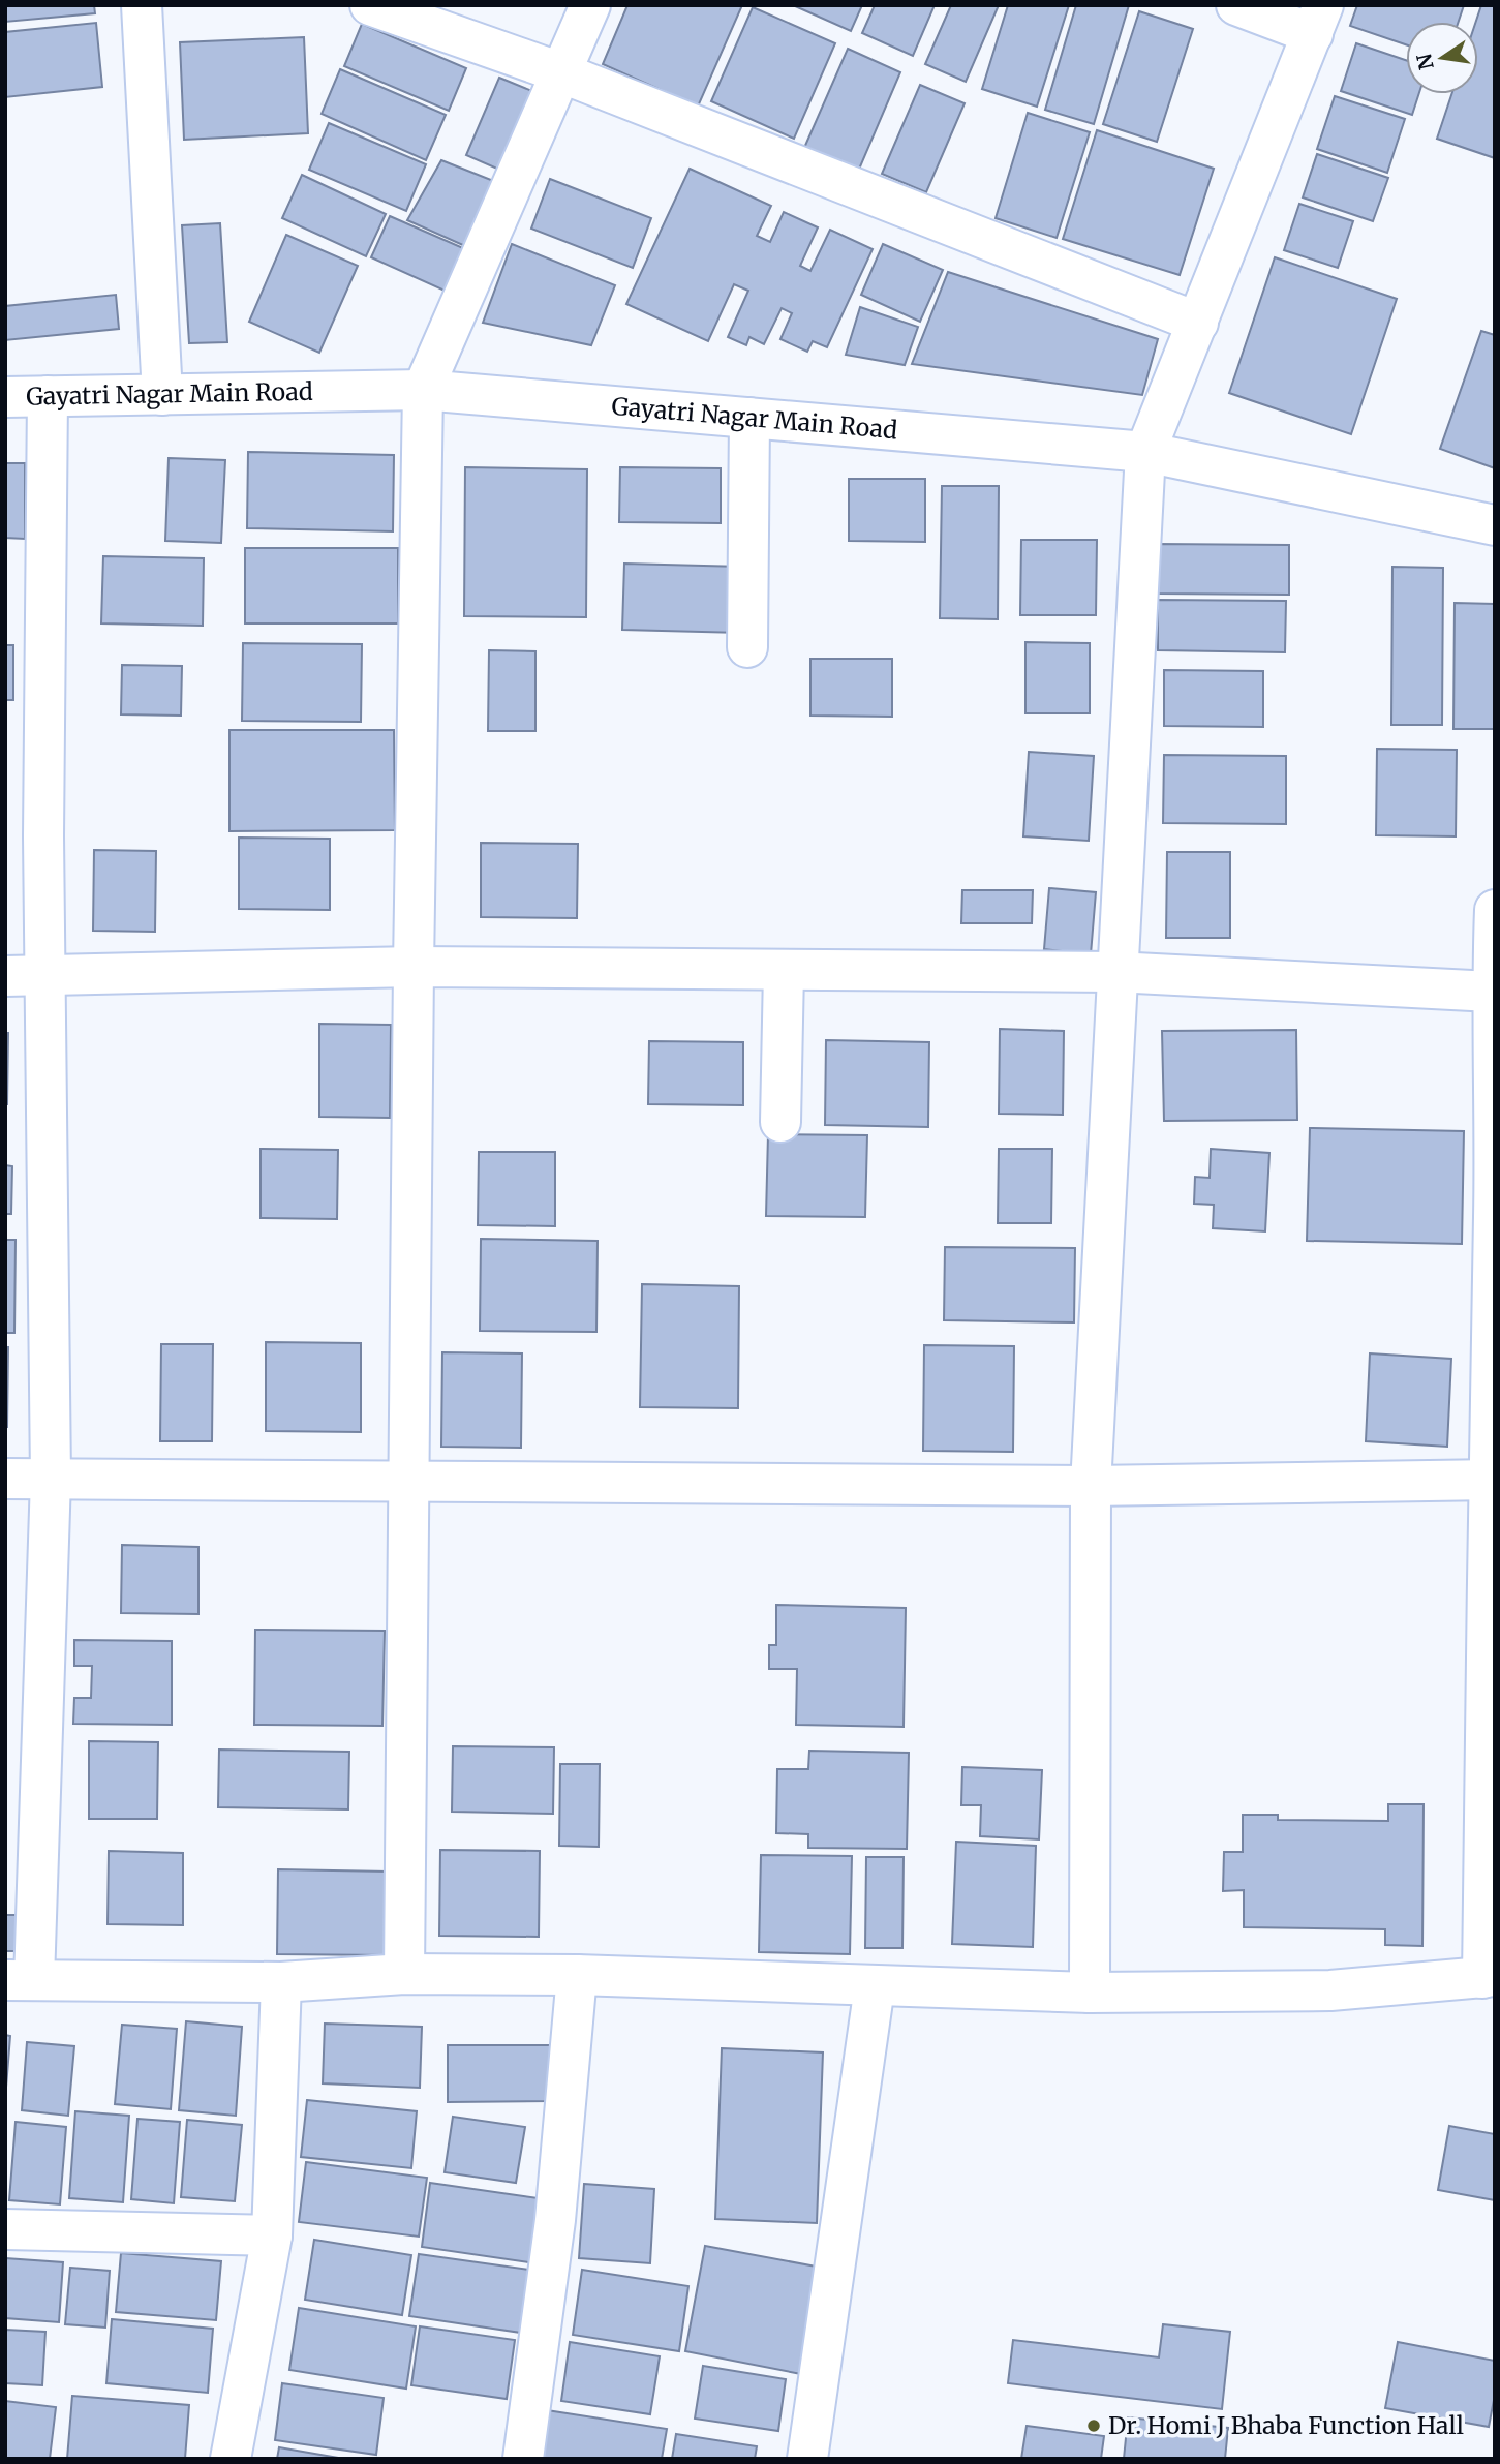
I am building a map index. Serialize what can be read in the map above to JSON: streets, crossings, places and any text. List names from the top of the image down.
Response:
{
  "streets": {
    "street": ["Gayatri Nagar Main Road"]
  },
  "places": ["Dr. Homi J Bhaba Function Hall"],
  "north": "left"
}
